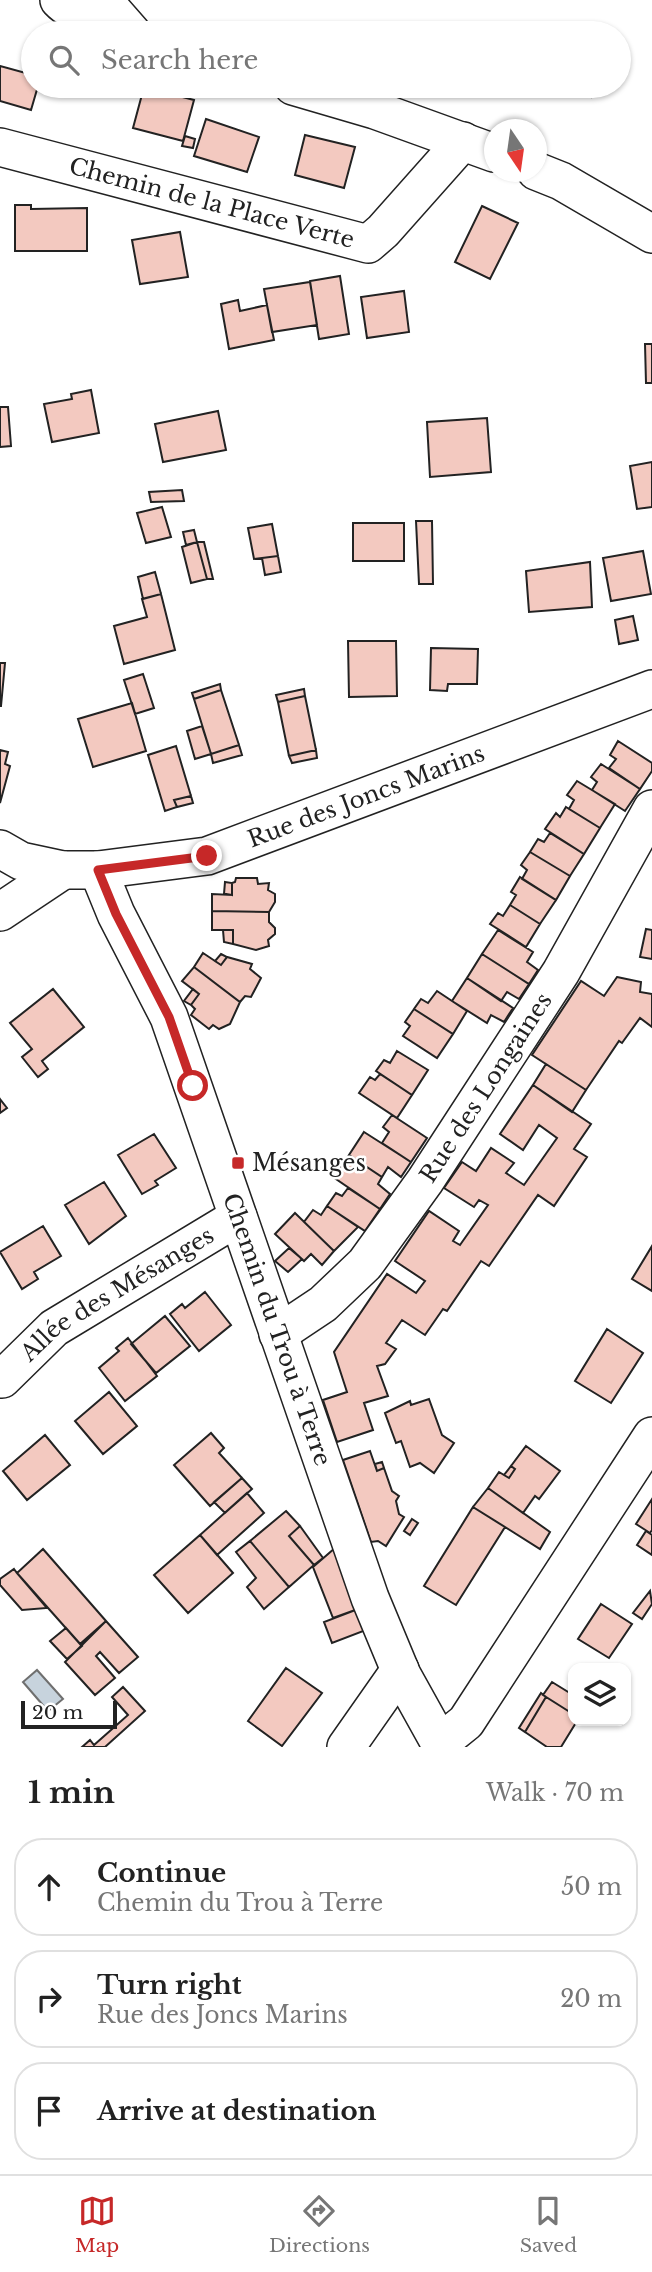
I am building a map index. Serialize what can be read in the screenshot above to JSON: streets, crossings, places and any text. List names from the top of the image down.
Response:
{
  "streets": {
    "street": [
      "Chemin de la Place Verte",
      "Rue des Joncs Marins",
      "Rue des Longaines",
      "Allée des Mésanges",
      "Chemin du Trou à Terre"
    ]
  },
  "crossings": [
    ["Rue des Joncs Marins", "Chemin du Trou à Terre"],
    ["Rue des Longaines", "Chemin du Trou à Terre"],
    ["Allée des Mésanges", "Chemin du Trou à Terre"]
  ],
  "places": {
    "transit": ["Mésanges"]
  },
  "scale_bar": "20 m",
  "north": "bottom",
  "page": {
    "search": "Search here",
    "scale": "20 m",
    "heading": ["1 min", "Walk · 70 m"],
    "list": [
      ["Continue", "Chemin du Trou à Terre", "50 m"],
      ["Turn right", "Rue des Joncs Marins", "20 m"],
      "Arrive at destination"
    ],
    "nav": ["Map", "Directions", "Saved"]
  }
}
